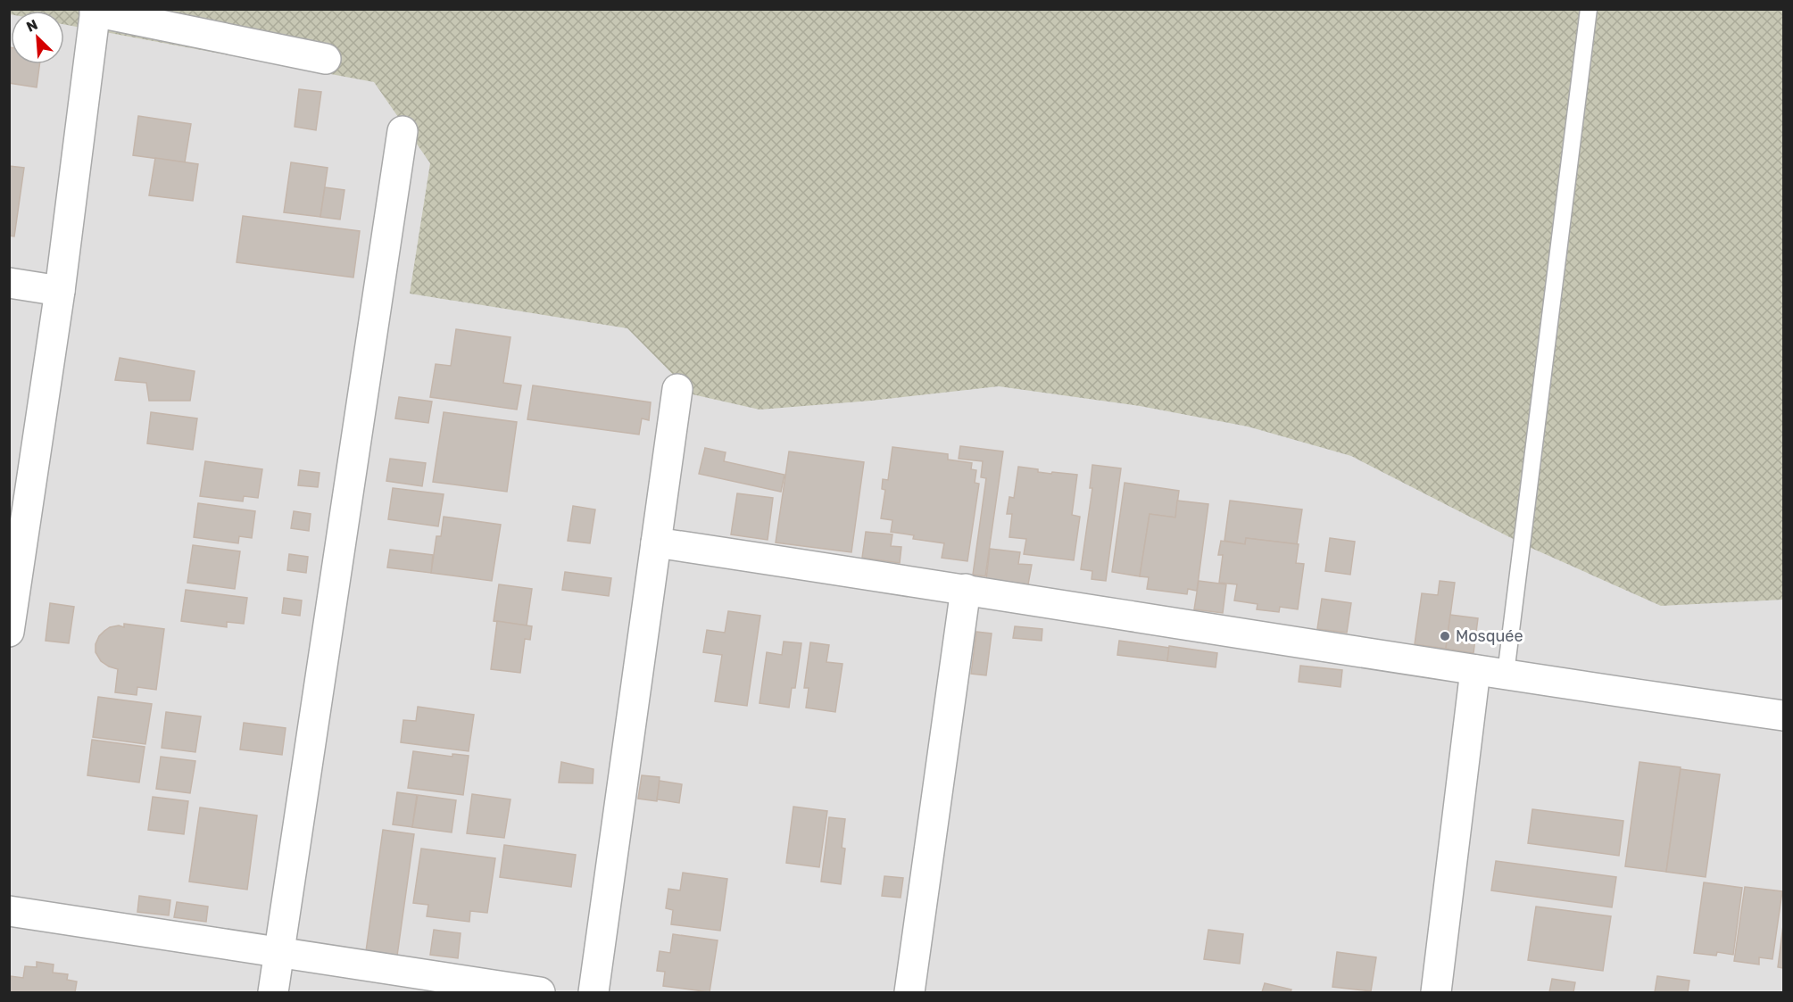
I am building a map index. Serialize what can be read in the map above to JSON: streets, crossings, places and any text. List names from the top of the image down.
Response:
{
  "places": ["Mosquée"],
  "north": "top left"
}
